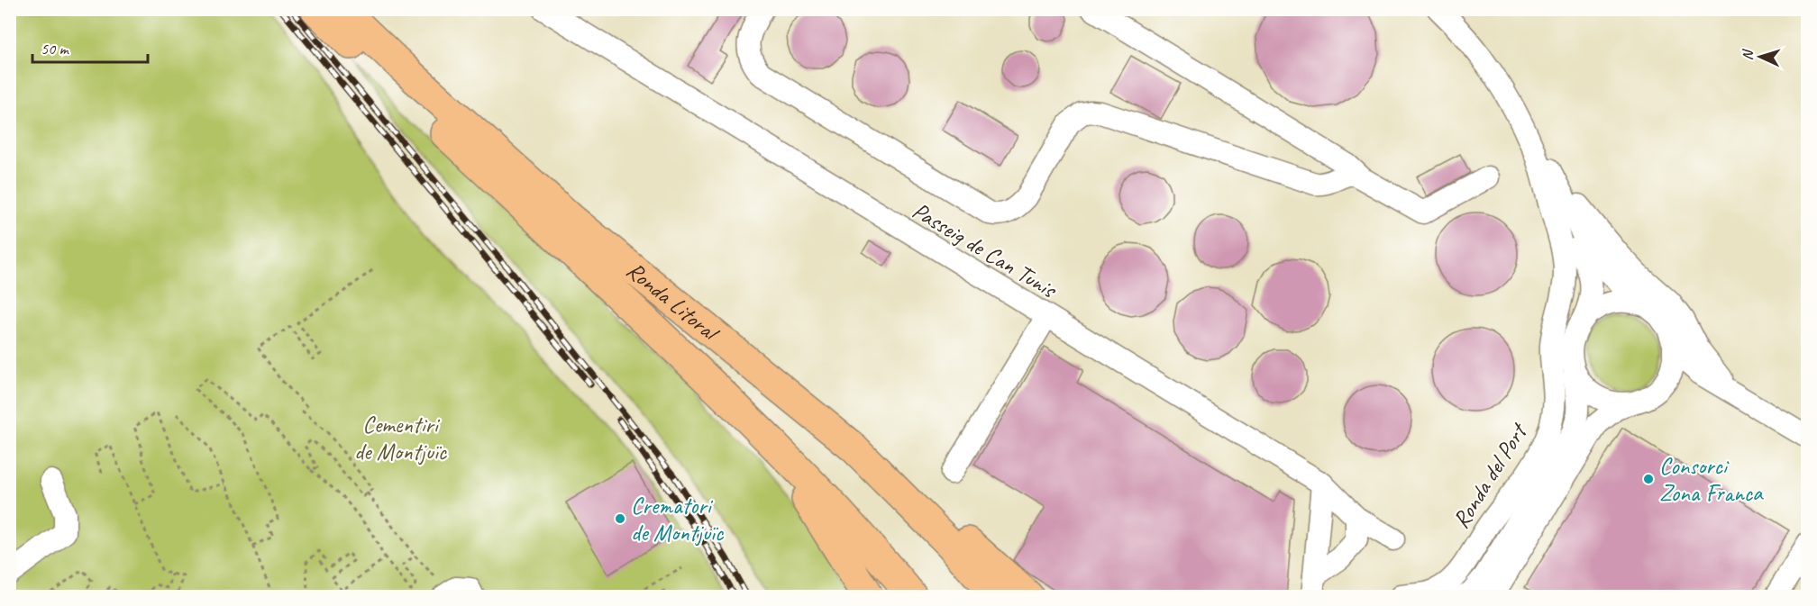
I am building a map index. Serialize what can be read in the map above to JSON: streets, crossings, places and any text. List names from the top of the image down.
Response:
{
  "streets": {
    "highway": ["Ronda Litoral"],
    "street": ["Passeig de Can Tunis", "Ronda del Port"]
  },
  "parks": ["Cementiri de Montjuïc"],
  "places": ["Consorci Zona Franca", "Crematori de Montjuïc"],
  "scale_bar": "50 m",
  "north": "left"
}
